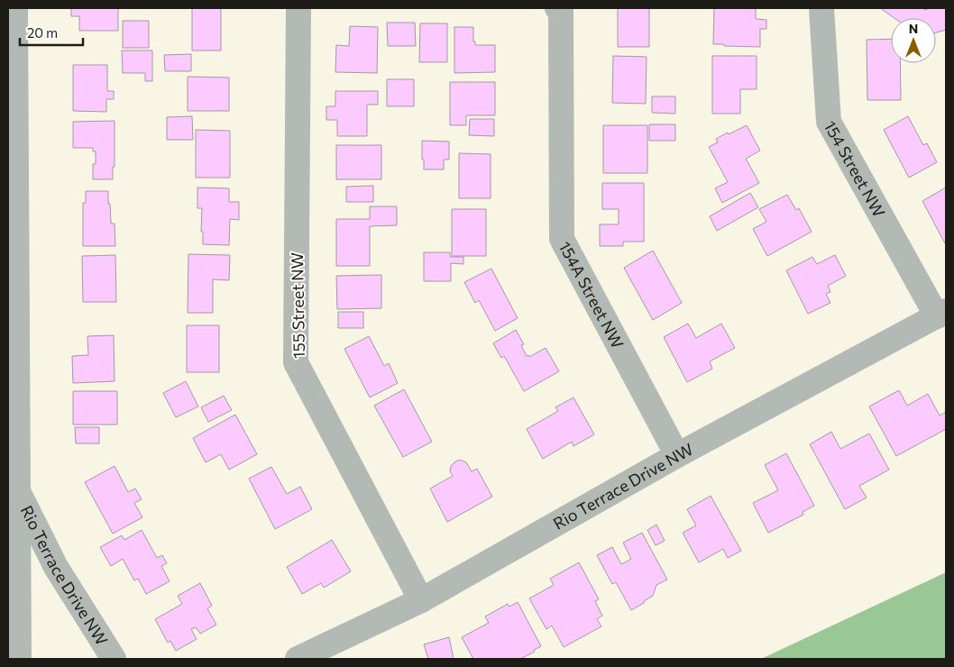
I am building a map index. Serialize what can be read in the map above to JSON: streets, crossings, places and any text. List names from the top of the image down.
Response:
{
  "streets": {
    "street": [
      "154 Street NW",
      "154A Street NW",
      "155 Street NW",
      "Rio Terrace Drive NW"
    ]
  },
  "crossings": [
    ["154 Street NW", "Rio Terrace Drive NW"],
    ["154A Street NW", "Rio Terrace Drive NW"],
    ["155 Street NW", "Rio Terrace Drive NW"]
  ],
  "scale_bar": "20 m",
  "north": "top"
}
